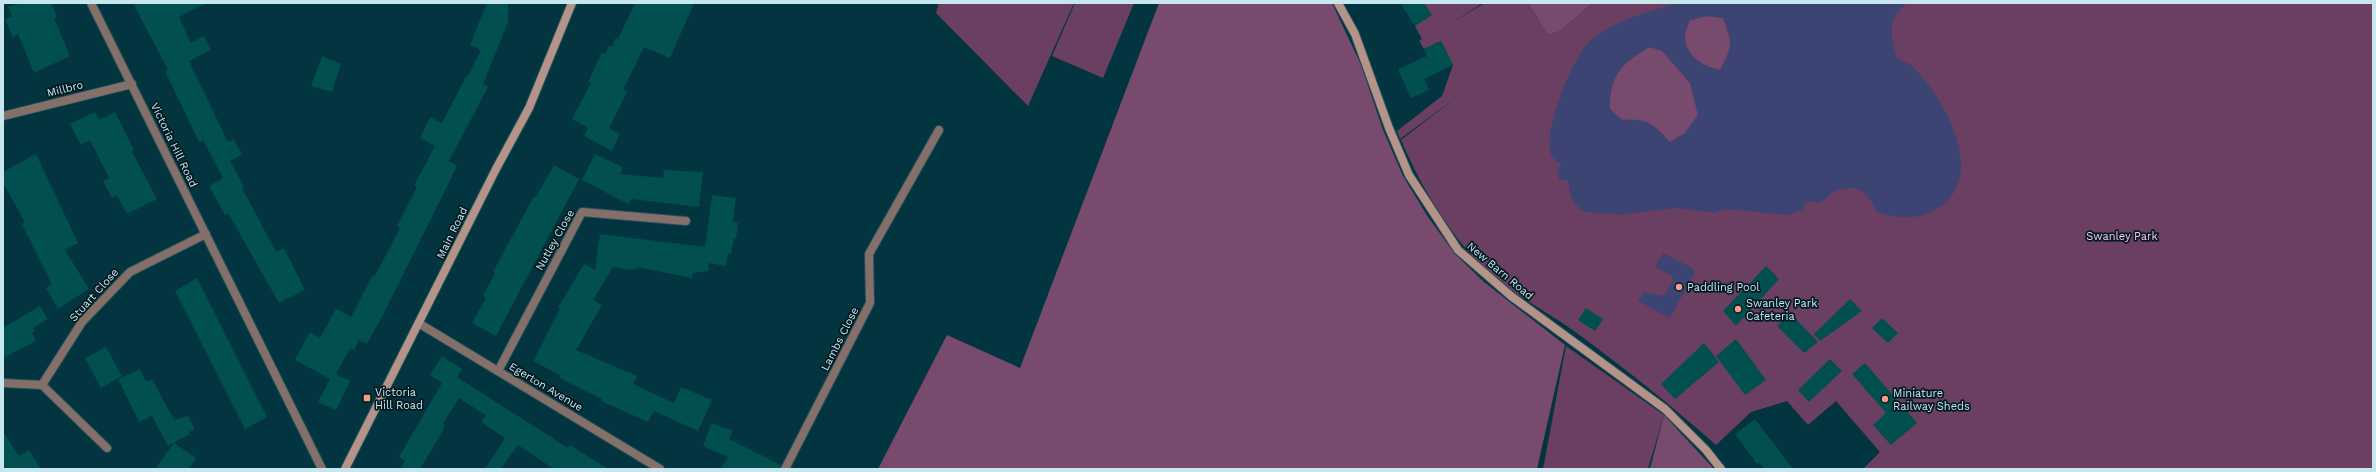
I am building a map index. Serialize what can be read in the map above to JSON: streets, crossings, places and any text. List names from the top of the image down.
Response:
{
  "streets": {
    "street": [
      "Millbro",
      "Victoria Hill Road",
      "Main Road",
      "Nutley Close",
      "New Barn Road",
      "Stuart Close",
      "Lambs Close",
      "Egerton Avenue"
    ]
  },
  "crossings": [
    ["Millbro", "Victoria Hill Road"],
    ["Victoria Hill Road", "Stuart Close"],
    ["Main Road", "Egerton Avenue"],
    ["Nutley Close", "Egerton Avenue"]
  ],
  "parks": ["Swanley Park"],
  "places": {
    "other": ["Paddling Pool", "Swanley Park Cafeteria", "Miniature Railway Sheds"],
    "transit": ["Victoria Hill Road"]
  }
}
